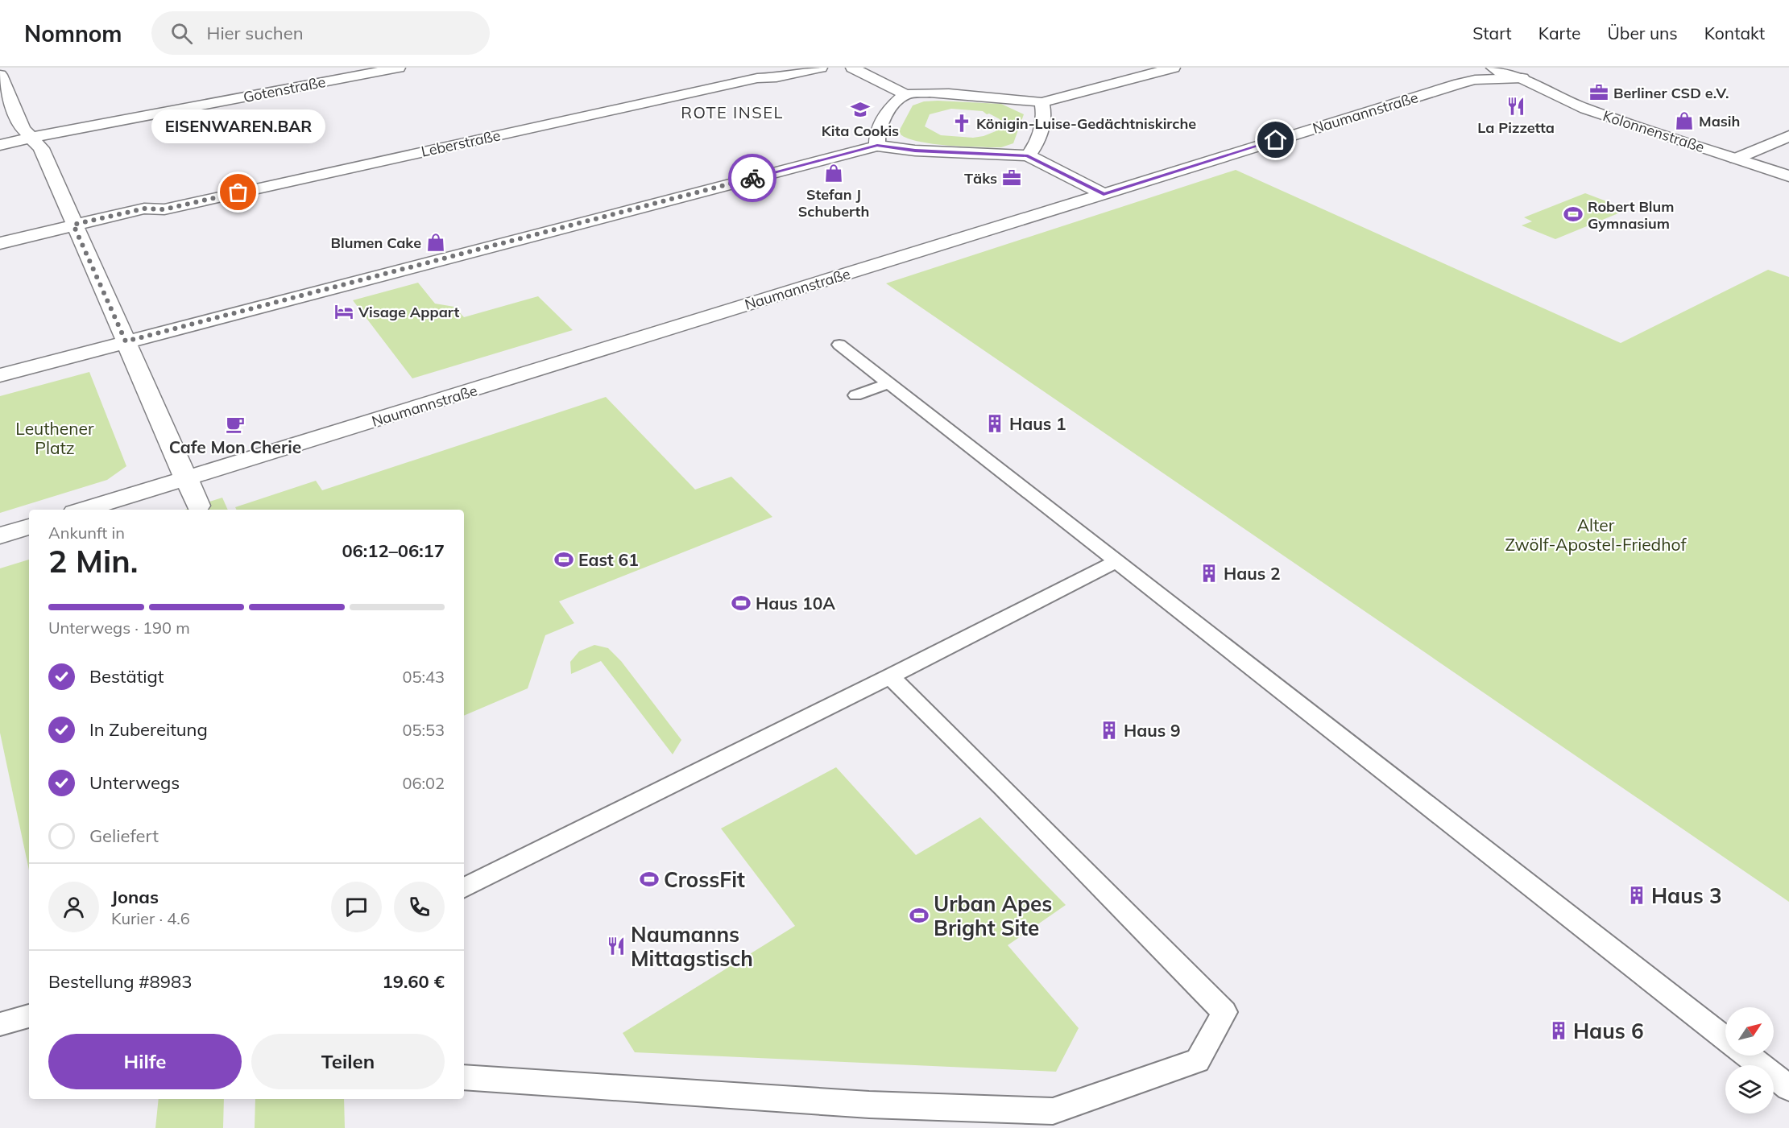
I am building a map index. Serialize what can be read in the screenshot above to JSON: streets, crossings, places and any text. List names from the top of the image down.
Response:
{
  "streets": {
    "street": [
      "Gotenstraße",
      "Naumannstraße",
      "Kolonnenstraße",
      "Leberstraße"
    ]
  },
  "crossings": [
    ["Naumannstraße", "Kolonnenstraße"]
  ],
  "districts": ["ROTE INSEL"],
  "parks": ["Leuthener Platz", "Alter Zwölf-Apostel-Friedhof"],
  "places": {
    "office": ["Berliner CSD e.V.", "Täks"],
    "restaurant": ["La Pizzetta", "Naumanns Mittagstisch"],
    "school or university": ["Kita Cookis"],
    "shop": ["Masih", "Stefan J Schuberth", "Blumen Cake"],
    "church": ["Königin-Luise-Gedächtniskirche"],
    "other": ["EISENWAREN.BAR"],
    "sports": [
      "Robert Blum Gymnasium",
      "East 61",
      "Haus 10A",
      "CrossFit",
      "Urban Apes Bright Site"
    ],
    "hotel": ["Visage Appart"],
    "building": [
      "Haus 1",
      "Haus 2",
      "Haus 9",
      "Haus 3",
      "Haus 6"
    ],
    "cafe": ["Cafe Mon Cherie"]
  },
  "north": "top right",
  "page": {
    "header": "Nomnom",
    "search": "Hier suchen",
    "nav": [
      "Start",
      "Karte",
      "Über uns",
      "Kontakt"
    ],
    "bubble": "EISENWAREN.BAR",
    "heading": ["2 Min.", "Ankunft in", "06:12–06:17"],
    "panel": [
      "Jonas",
      "Kurier · 4.6",
      "Bestellung #8983",
      "19.60 €"
    ],
    "bar": "Unterwegs · 190 m",
    "list": [
      ["Bestätigt", "05:43"],
      ["In Zubereitung", "05:53"],
      ["Unterwegs", "06:02"],
      "Geliefert"
    ],
    "buttons": ["Hilfe", "Teilen"]
  }
}
